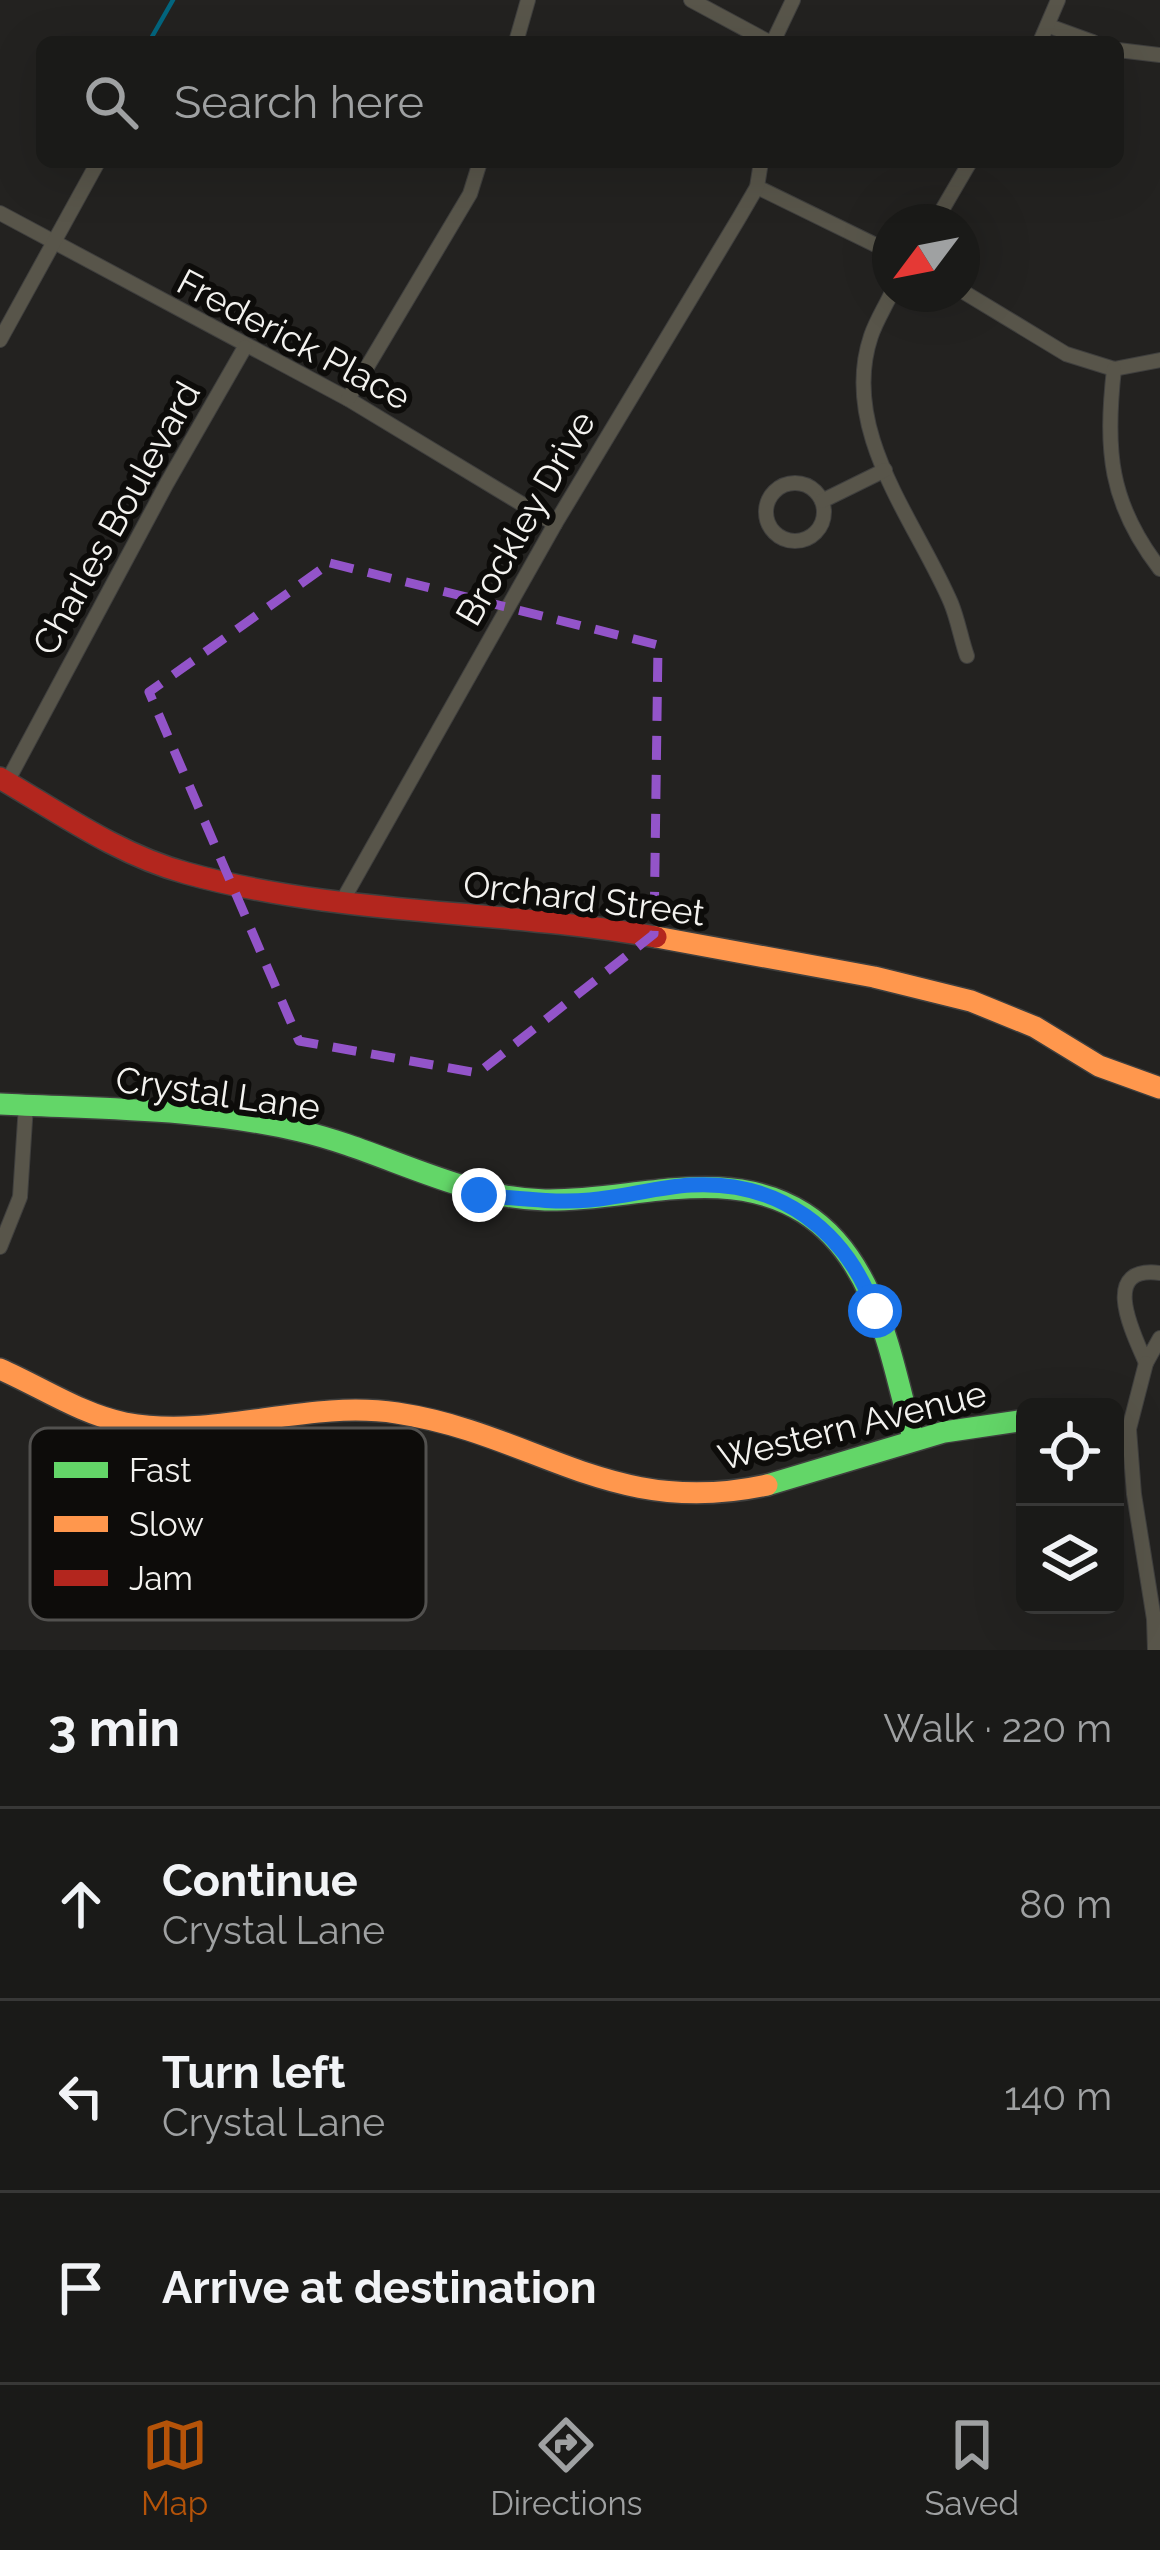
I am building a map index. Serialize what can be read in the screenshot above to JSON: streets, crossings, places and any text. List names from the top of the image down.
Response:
{
  "streets": {
    "street": [
      "Frederick Place",
      "Charles Boulevard",
      "Brockley Drive",
      "Orchard Street",
      "Crystal Lane",
      "Western Avenue"
    ]
  },
  "crossings": [
    ["Frederick Place", "Charles Boulevard"],
    ["Frederick Place", "Brockley Drive"],
    ["Charles Boulevard", "Orchard Street"],
    ["Brockley Drive", "Orchard Street"],
    ["Crystal Lane", "Western Avenue"]
  ],
  "legend": ["Fast", "Slow", "Jam"],
  "north": "bottom left",
  "page": {
    "search": "Search here",
    "heading": ["3 min", "Walk · 220 m"],
    "list": [
      ["Continue", "Crystal Lane", "80 m"],
      ["Turn left", "Crystal Lane", "140 m"],
      "Arrive at destination"
    ],
    "nav": ["Map", "Directions", "Saved"]
  }
}
